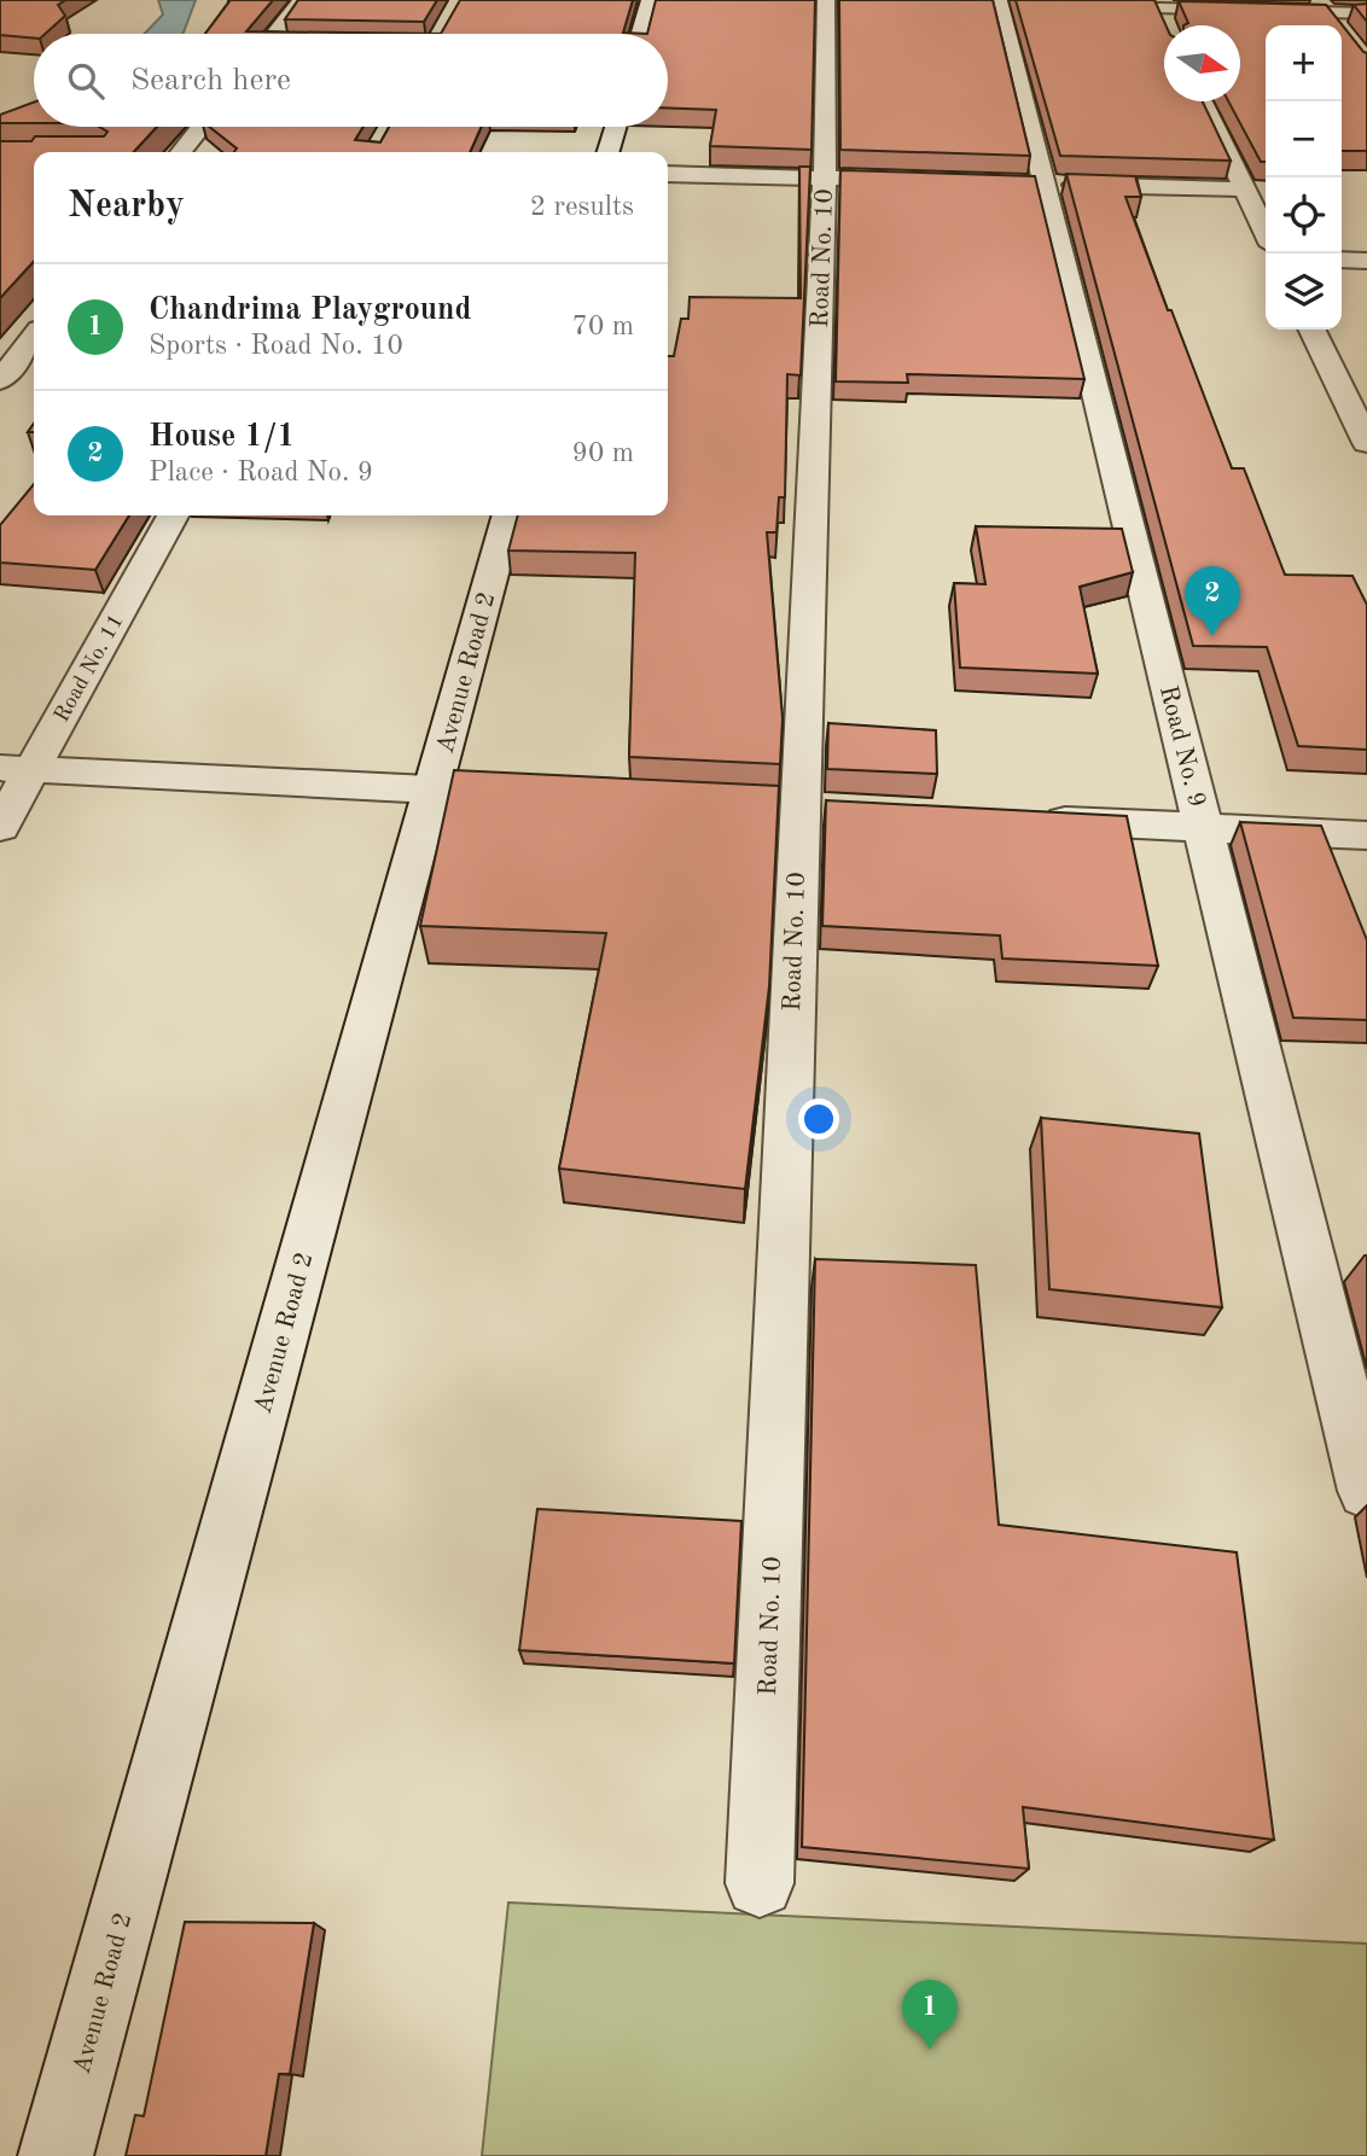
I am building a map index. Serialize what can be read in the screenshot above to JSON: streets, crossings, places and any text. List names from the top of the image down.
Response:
{
  "streets": {
    "street": [
      "Road No. 10",
      "Road No. 11",
      "Avenue Road 2",
      "Road No. 9"
    ]
  },
  "north": "right",
  "page": {
    "map_buttons": ["+", "−"],
    "search": "Search here",
    "heading": ["Nearby", "2 results"],
    "list": [
      {
        "mark": "1",
        "name": "Chandrima Playground",
        "note": "Sports · Road No. 10",
        "value": "70 m"
      },
      {
        "mark": "2",
        "name": "House 1/1",
        "note": "Place · Road No. 9",
        "value": "90 m"
      }
    ],
    "pins": ["2", "1"]
  }
}
